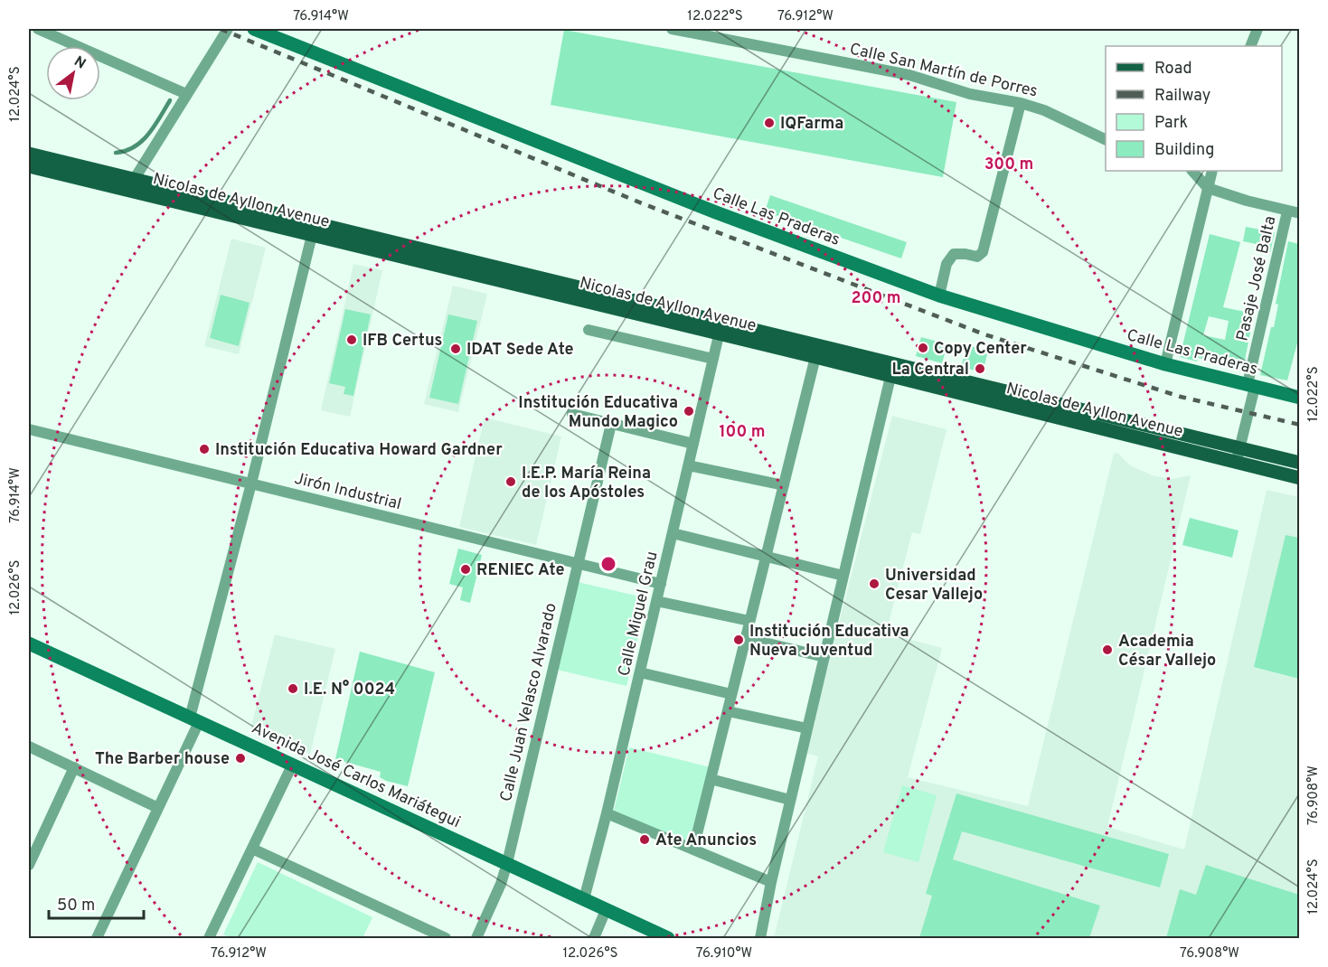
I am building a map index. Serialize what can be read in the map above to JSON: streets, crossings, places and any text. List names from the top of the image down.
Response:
{
  "streets": {
    "main road": ["Nicolas de Ayllon Avenue"],
    "street": [
      "Calle San Martín de Porres",
      "Calle Las Praderas",
      "Pasaje José Balta",
      "Jirón Industrial",
      "Calle Miguel Grau",
      "Calle Juan Velasco Alvarado",
      "Avenida José Carlos Mariátegui"
    ]
  },
  "crossings": [
    ["Nicolas de Ayllon Avenue", "Pasaje José Balta"],
    ["Nicolas de Ayllon Avenue", "Calle Miguel Grau"],
    ["Calle Las Praderas", "Pasaje José Balta"],
    ["Jirón Industrial", "Calle Miguel Grau"],
    ["Jirón Industrial", "Calle Juan Velasco Alvarado"],
    ["Calle Miguel Grau", "Avenida José Carlos Mariátegui"],
    ["Calle Juan Velasco Alvarado", "Avenida José Carlos Mariátegui"]
  ],
  "places": [
    "IQFarma",
    "IFB Certus",
    "Copy Center",
    "IDAT Sede Ate",
    "La Central",
    "Institución Educativa Mundo Magico",
    "Institución Educativa Howard Gardner",
    "I.E.P. María Reina de los Apóstoles",
    "RENIEC Ate",
    "Universidad Cesar Vallejo",
    "Institución Educativa Nueva Juventud",
    "Academia César Vallejo",
    "I.E. N° 0024",
    "The Barber house",
    "Ate Anuncios"
  ],
  "legend": [
    "Road",
    "Railway",
    "Park",
    "Building"
  ],
  "scale_bar": "50 m",
  "north": "top right",
  "coordinates": [
    "76.914°W",
    "12.022°S",
    "76.912°W",
    "12.024°S",
    "12.026°S",
    "76.908°W",
    "76.910°W"
  ],
  "rings": ["300 m", "200 m", "100 m"]
}
